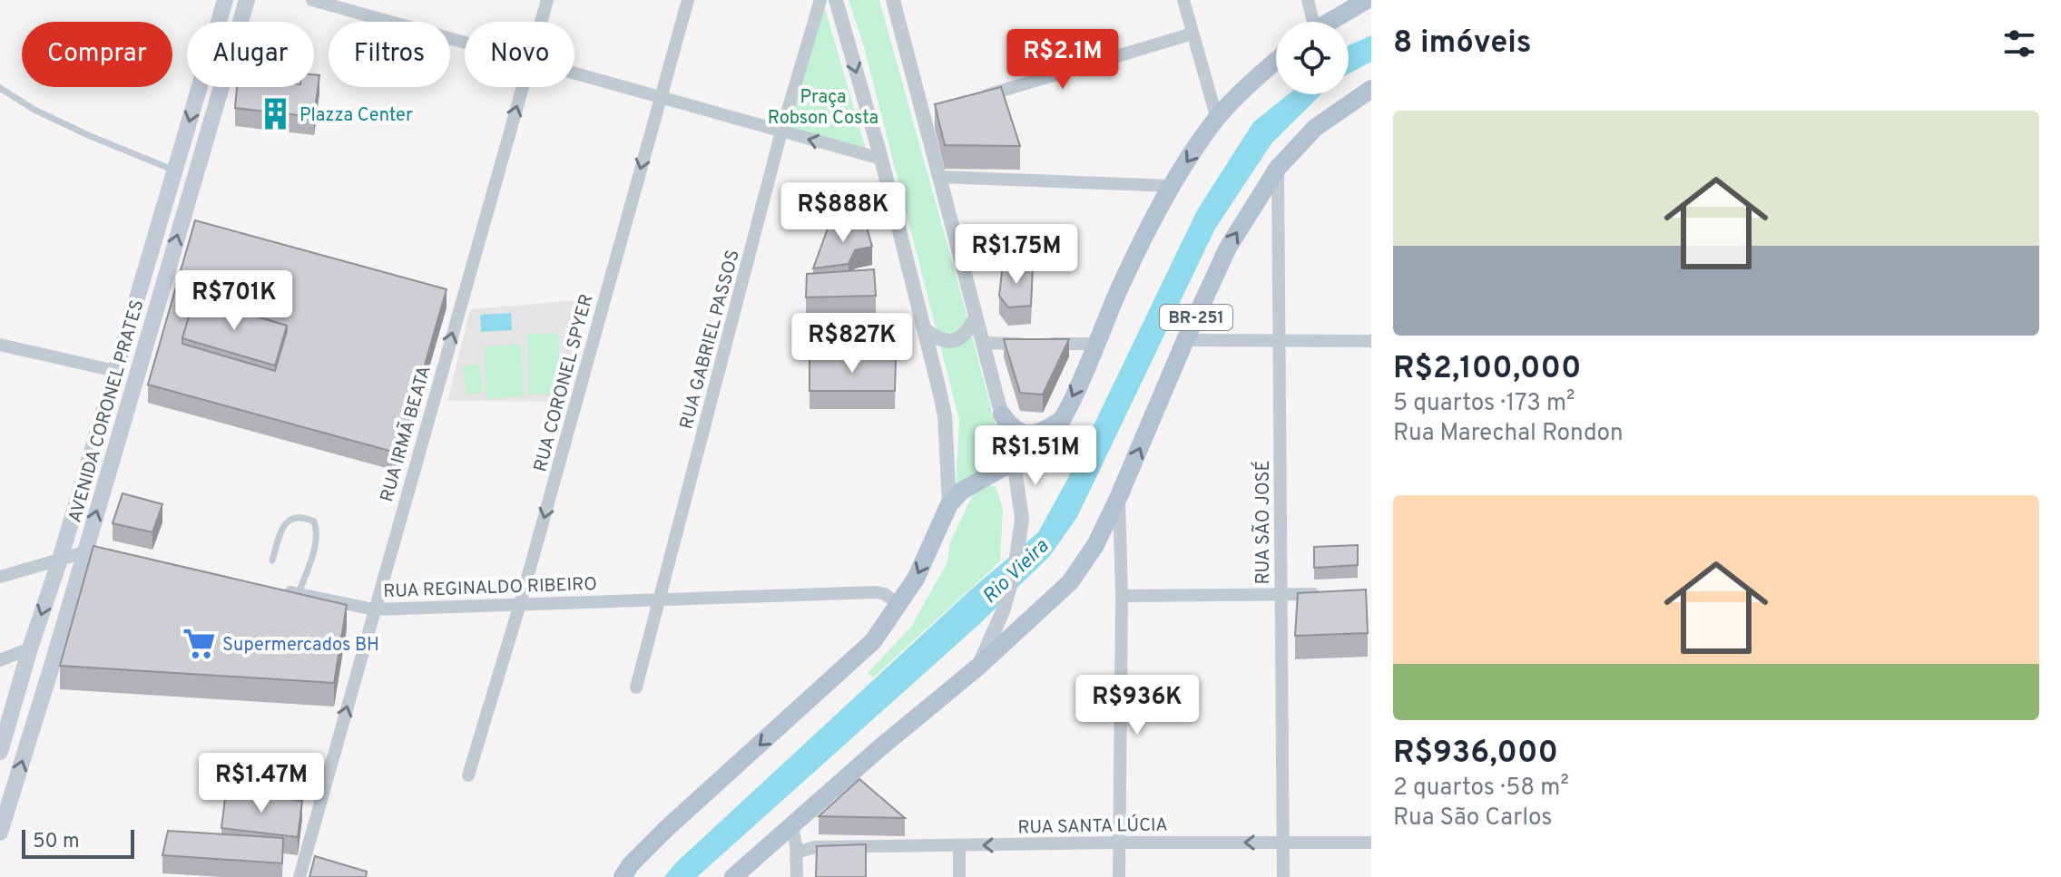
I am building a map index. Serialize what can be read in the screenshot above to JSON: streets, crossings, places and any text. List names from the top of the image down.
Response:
{
  "streets": {
    "main road": ["BR-251", "AVENIDA CORONEL PRATES"],
    "street": [
      "RUA GABRIEL PASSOS",
      "RUA CORONEL SPYER",
      "RUA IRMÃ BEATA",
      "RUA SÃO JOSÉ",
      "RUA REGINALDO RIBEIRO",
      "RUA SANTA LÚCIA"
    ]
  },
  "crossings": [
    ["BR-251", "RUA SÃO JOSÉ"],
    ["RUA GABRIEL PASSOS", "RUA REGINALDO RIBEIRO"],
    ["RUA CORONEL SPYER", "RUA REGINALDO RIBEIRO"],
    ["RUA IRMÃ BEATA", "RUA REGINALDO RIBEIRO"],
    ["RUA SÃO JOSÉ", "RUA SANTA LÚCIA"]
  ],
  "one_way": ["RUA CORONEL SPYER", "RUA IRMÃ BEATA", "RUA SANTA LÚCIA"],
  "water": ["Rio Vieira"],
  "parks": ["Praça Robson Costa"],
  "places": {
    "building": ["Plazza Center"],
    "supermarket": ["Supermercados BH"]
  },
  "scale_bar": "50 m",
  "page": {
    "heading": "8 imóveis",
    "chip": [
      "Comprar",
      "Alugar",
      "Filtros",
      "Novo"
    ],
    "price": [
      "R$2.1M",
      "R$888K",
      "R$1.75M",
      "R$701K",
      "R$827K",
      "R$1.51M",
      "R$936K",
      "R$1.47M"
    ],
    "list": [
      {
        "name": "R$2,100,000",
        "note": "5 quartos · 173 m² · Rua Marechal Rondon"
      },
      {
        "name": "R$936,000",
        "note": "2 quartos · 58 m² · Rua São Carlos"
      }
    ],
    "scale": "50 m"
  }
}
